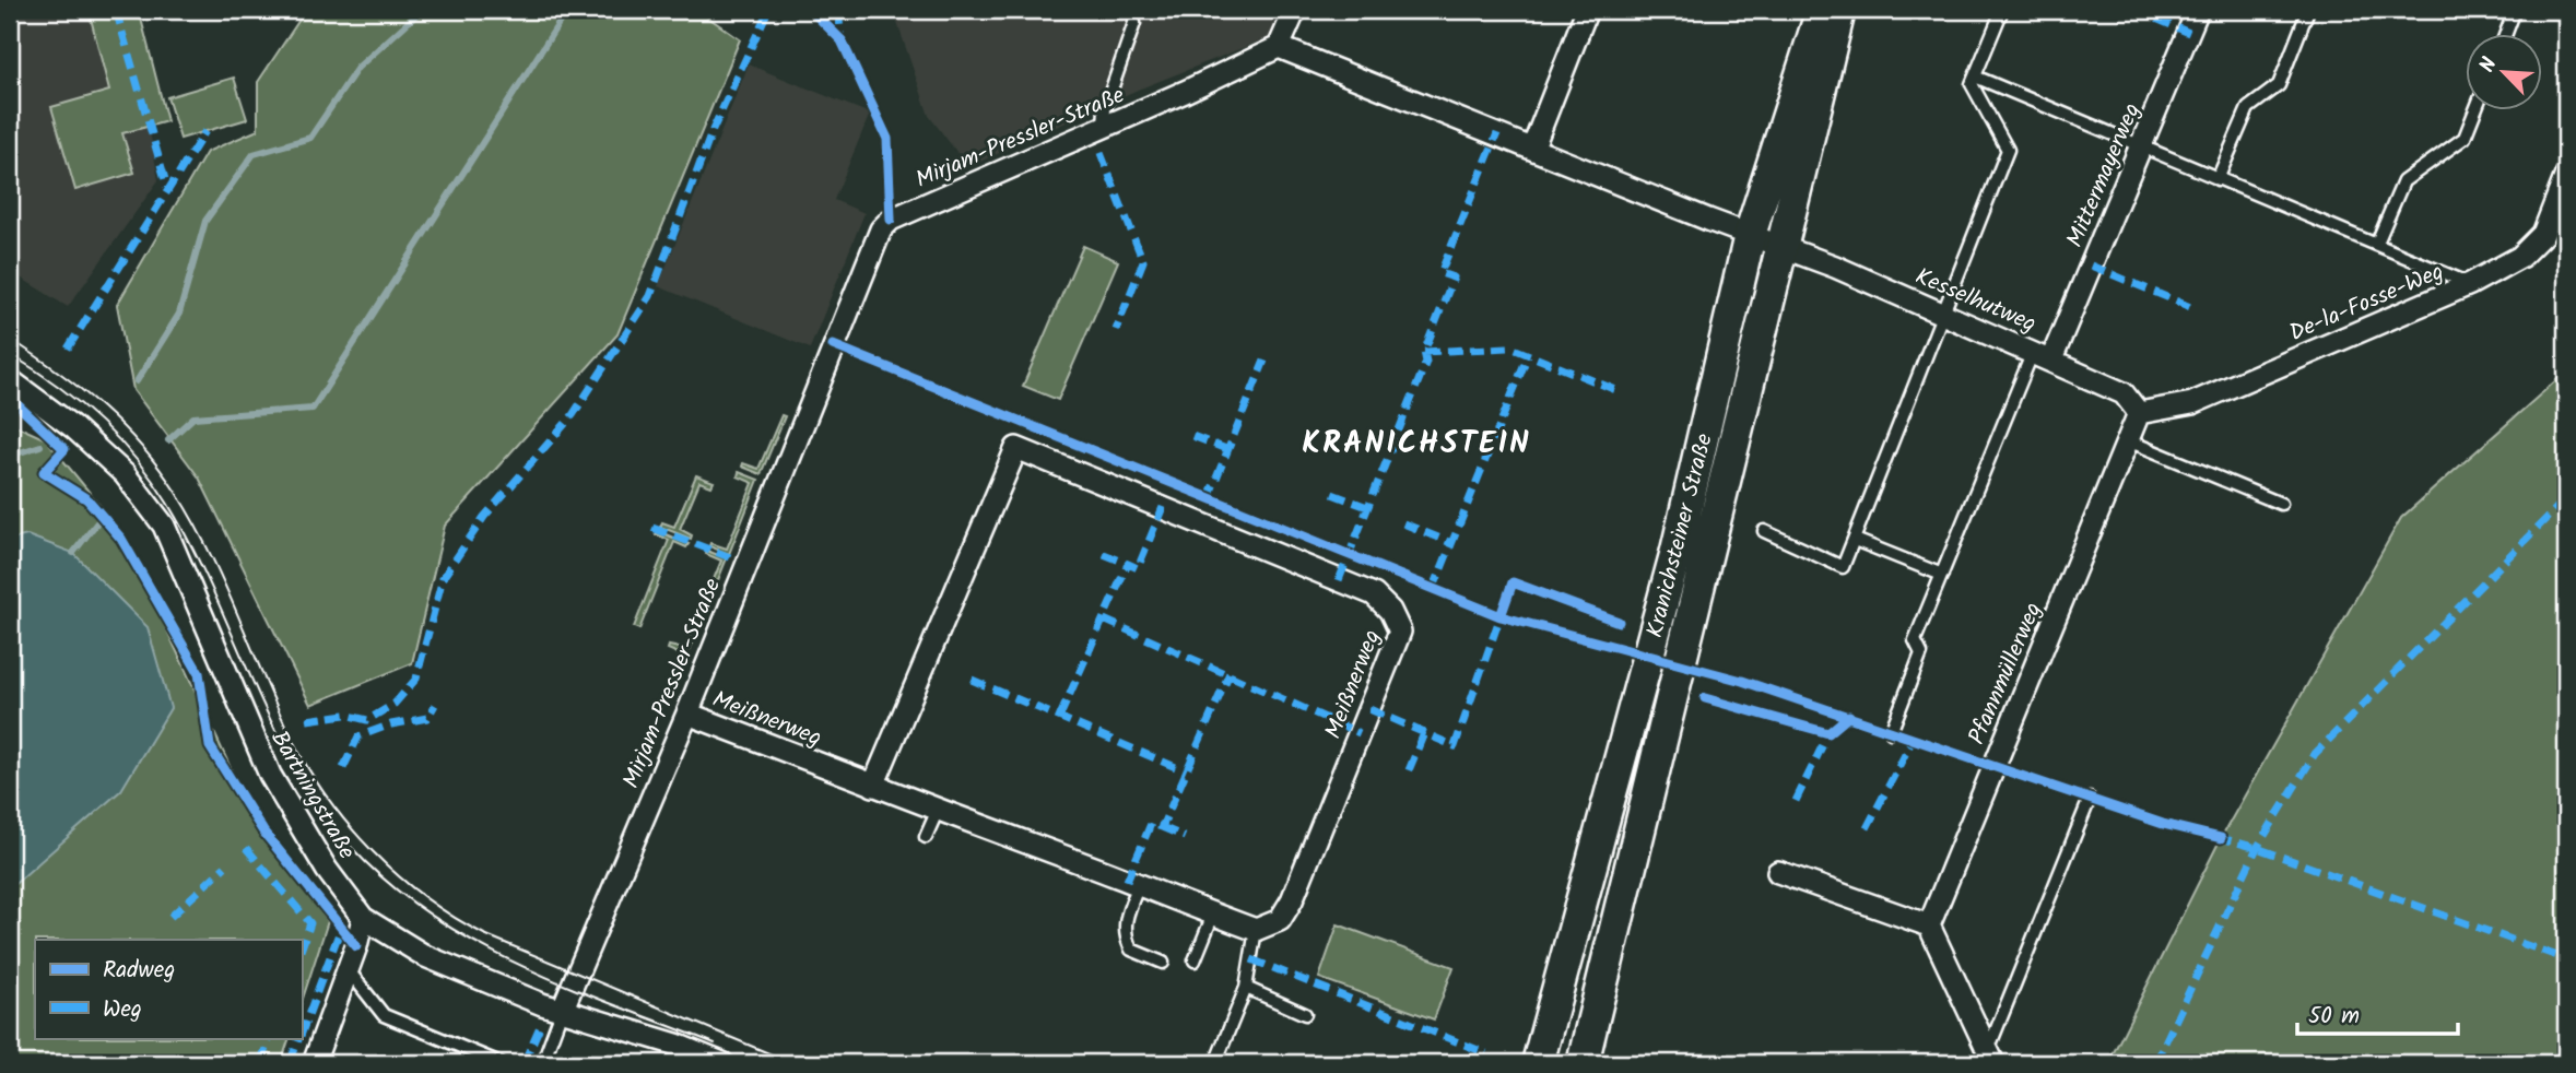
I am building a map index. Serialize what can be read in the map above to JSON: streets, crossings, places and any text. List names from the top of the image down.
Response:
{
  "streets": {
    "main road": ["Kranichsteiner Straße"],
    "street": [
      "Mirjam-Pressler-Straße",
      "Mittermayerweg",
      "Kesselhutweg",
      "De-la-Fosse-Weg",
      "Pfannmüllerweg",
      "Meißnerweg",
      "Bartningstraße"
    ]
  },
  "crossings": [
    ["Mirjam-Pressler-Straße", "Meißnerweg"],
    ["Mirjam-Pressler-Straße", "Bartningstraße"],
    ["Mittermayerweg", "Kesselhutweg"],
    ["Kesselhutweg", "De-la-Fosse-Weg"],
    ["Kesselhutweg", "Kranichsteiner Straße"],
    ["Kesselhutweg", "Pfannmüllerweg"],
    ["De-la-Fosse-Weg", "Pfannmüllerweg"]
  ],
  "districts": ["KRANICHSTEIN"],
  "legend": ["Radweg", "Weg"],
  "scale_bar": "50 m",
  "north": "top left"
}
